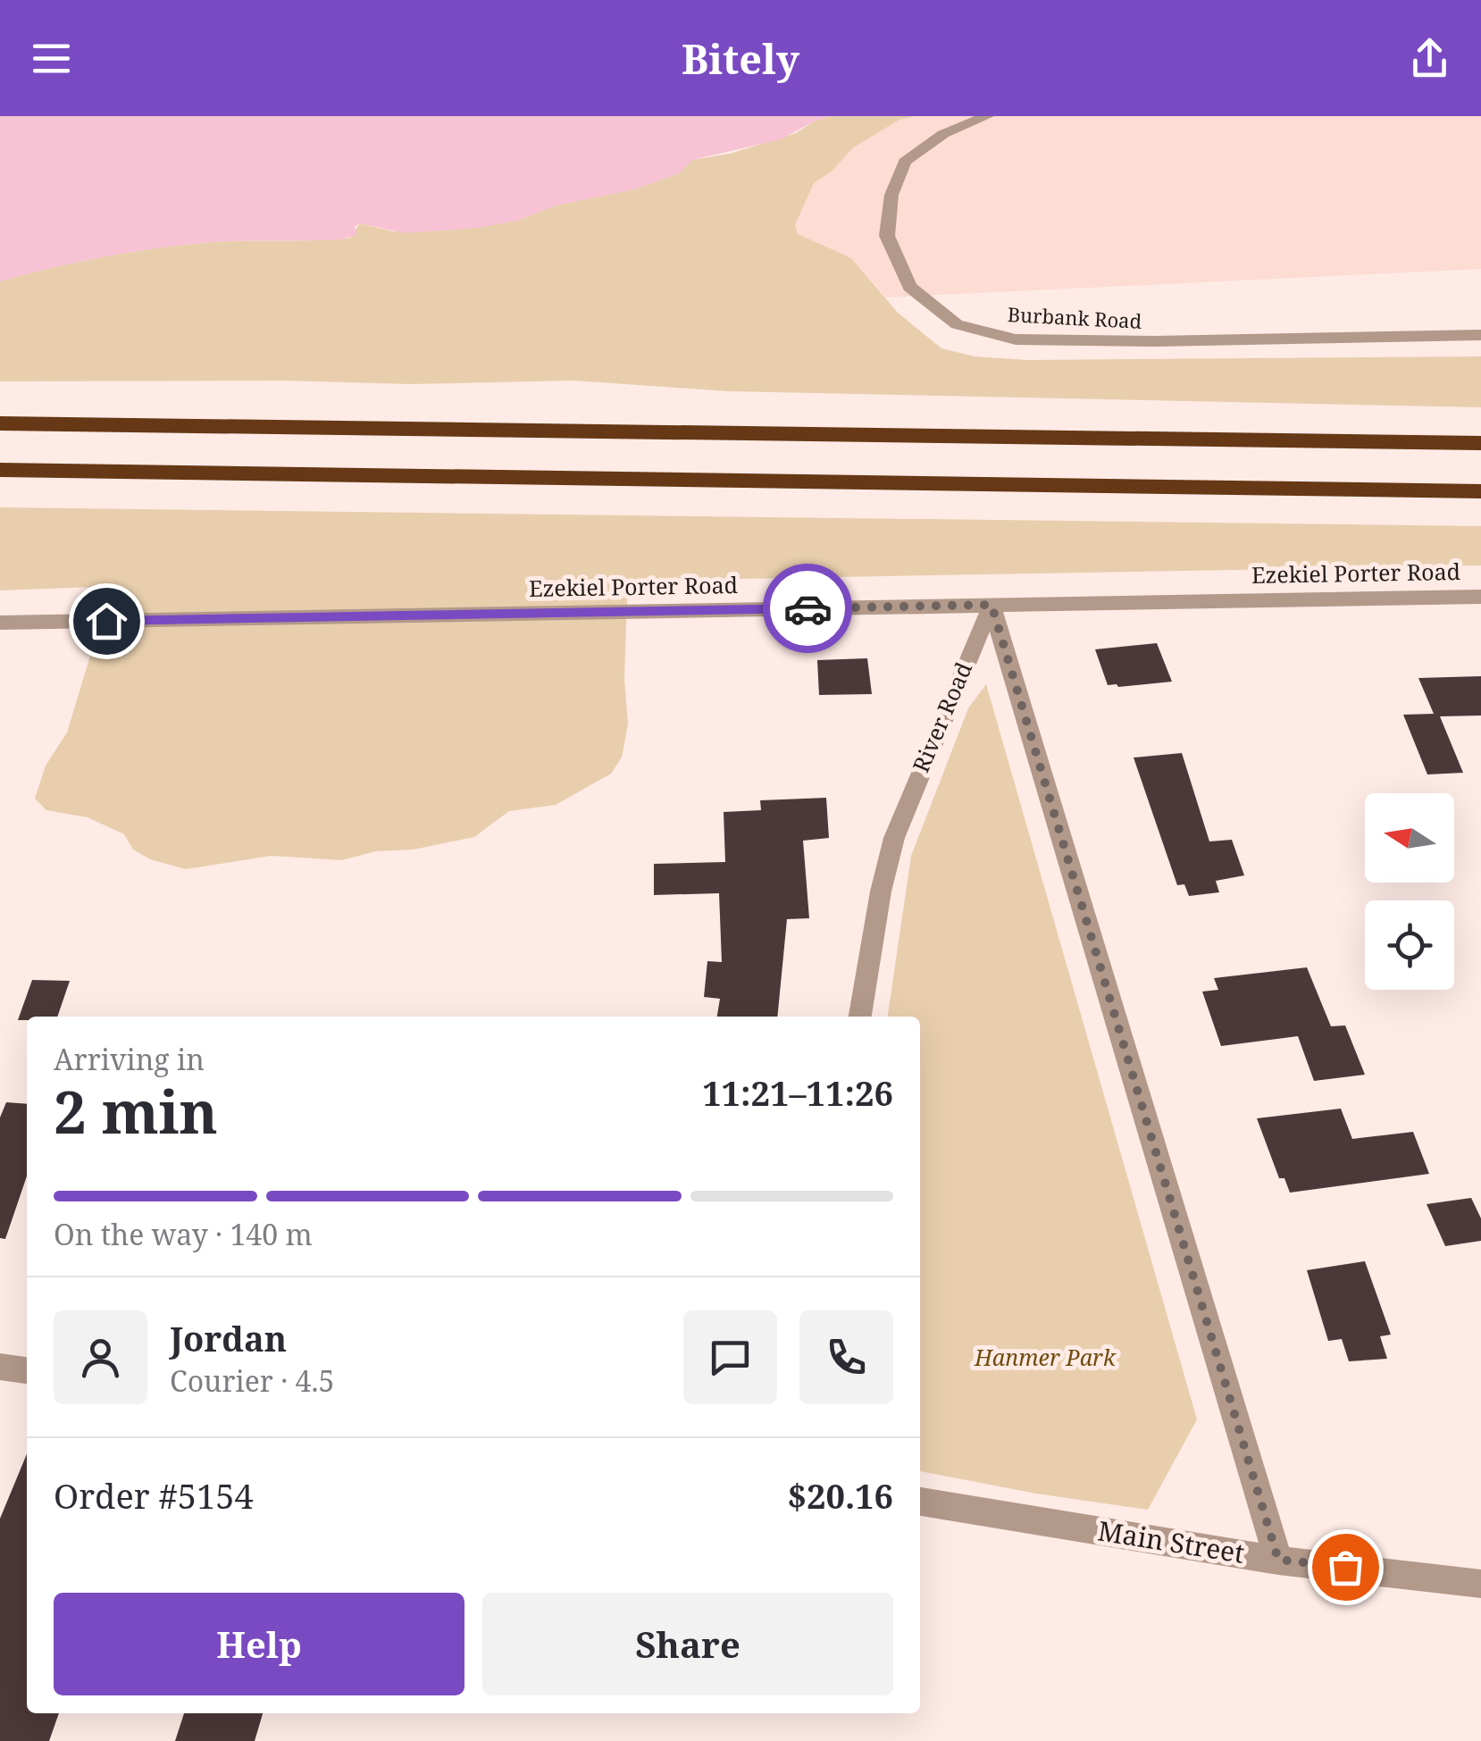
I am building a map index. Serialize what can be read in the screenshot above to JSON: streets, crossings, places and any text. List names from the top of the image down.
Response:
{
  "streets": {
    "street": [
      "Burbank Road",
      "Ezekiel Porter Road",
      "River Road",
      "Main Street"
    ]
  },
  "crossings": [
    ["Ezekiel Porter Road", "River Road"],
    ["River Road", "Main Street"]
  ],
  "parks": ["Hanmer Park"],
  "north": "left",
  "page": {
    "header": "Bitely",
    "heading": ["2 min", "Arriving in", "11:21–11:26"],
    "panel": [
      "Jordan",
      "Courier · 4.5",
      "Order #5154",
      "$20.16"
    ],
    "bar": "On the way · 140 m",
    "buttons": ["Help", "Share"]
  }
}
